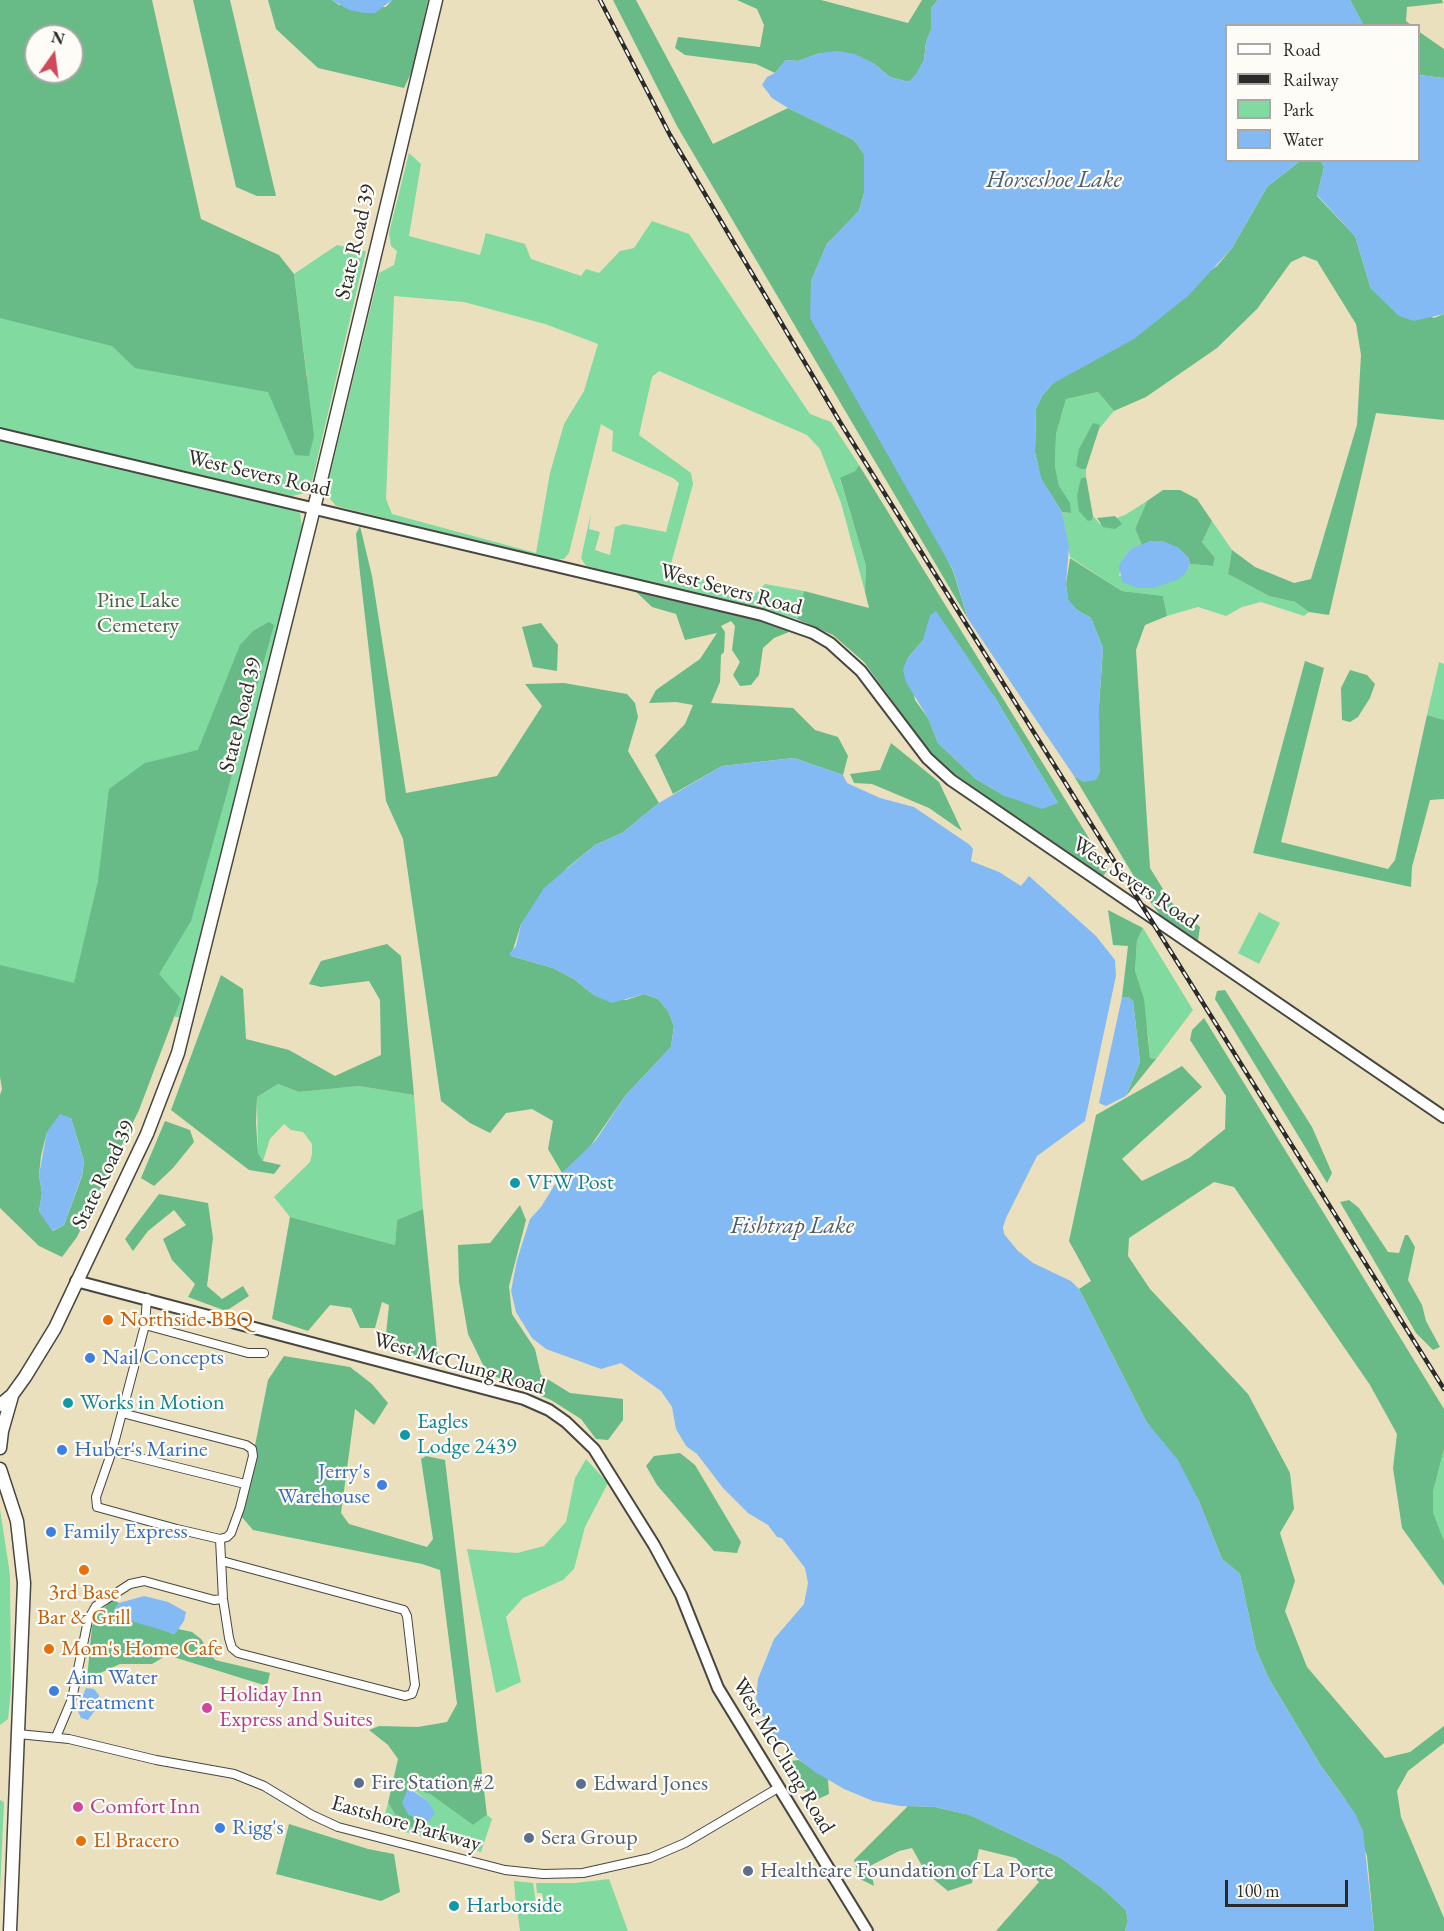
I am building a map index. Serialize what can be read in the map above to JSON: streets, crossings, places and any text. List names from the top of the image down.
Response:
{
  "streets": {
    "main road": ["State Road 39"],
    "street": ["West Severs Road", "West McClung Road", "Eastshore Parkway"]
  },
  "crossings": [
    ["State Road 39", "West Severs Road"],
    ["State Road 39", "West McClung Road"],
    ["West McClung Road", "Eastshore Parkway"]
  ],
  "water": ["Horseshoe Lake", "Fishtrap Lake"],
  "parks": ["Pine Lake Cemetery"],
  "places": [
    "VFW Post",
    "Northside BBQ",
    "Nail Concepts",
    "Works in Motion",
    "Eagles Lodge 2439",
    "Huber's Marine",
    "Jerry's Warehouse",
    "Family Express",
    "3rd Base Bar & Grill",
    "Mom's Home Cafe",
    "Aim Water Treatment",
    "Holiday Inn Express and Suites",
    "Fire Station #2",
    "Edward Jones",
    "Comfort Inn",
    "Rigg's",
    "Sera Group",
    "El Bracero",
    "Healthcare Foundation of La Porte",
    "Harborside"
  ],
  "legend": [
    "Road",
    "Railway",
    "Park",
    "Water"
  ],
  "scale_bar": "100 m",
  "north": "top"
}
